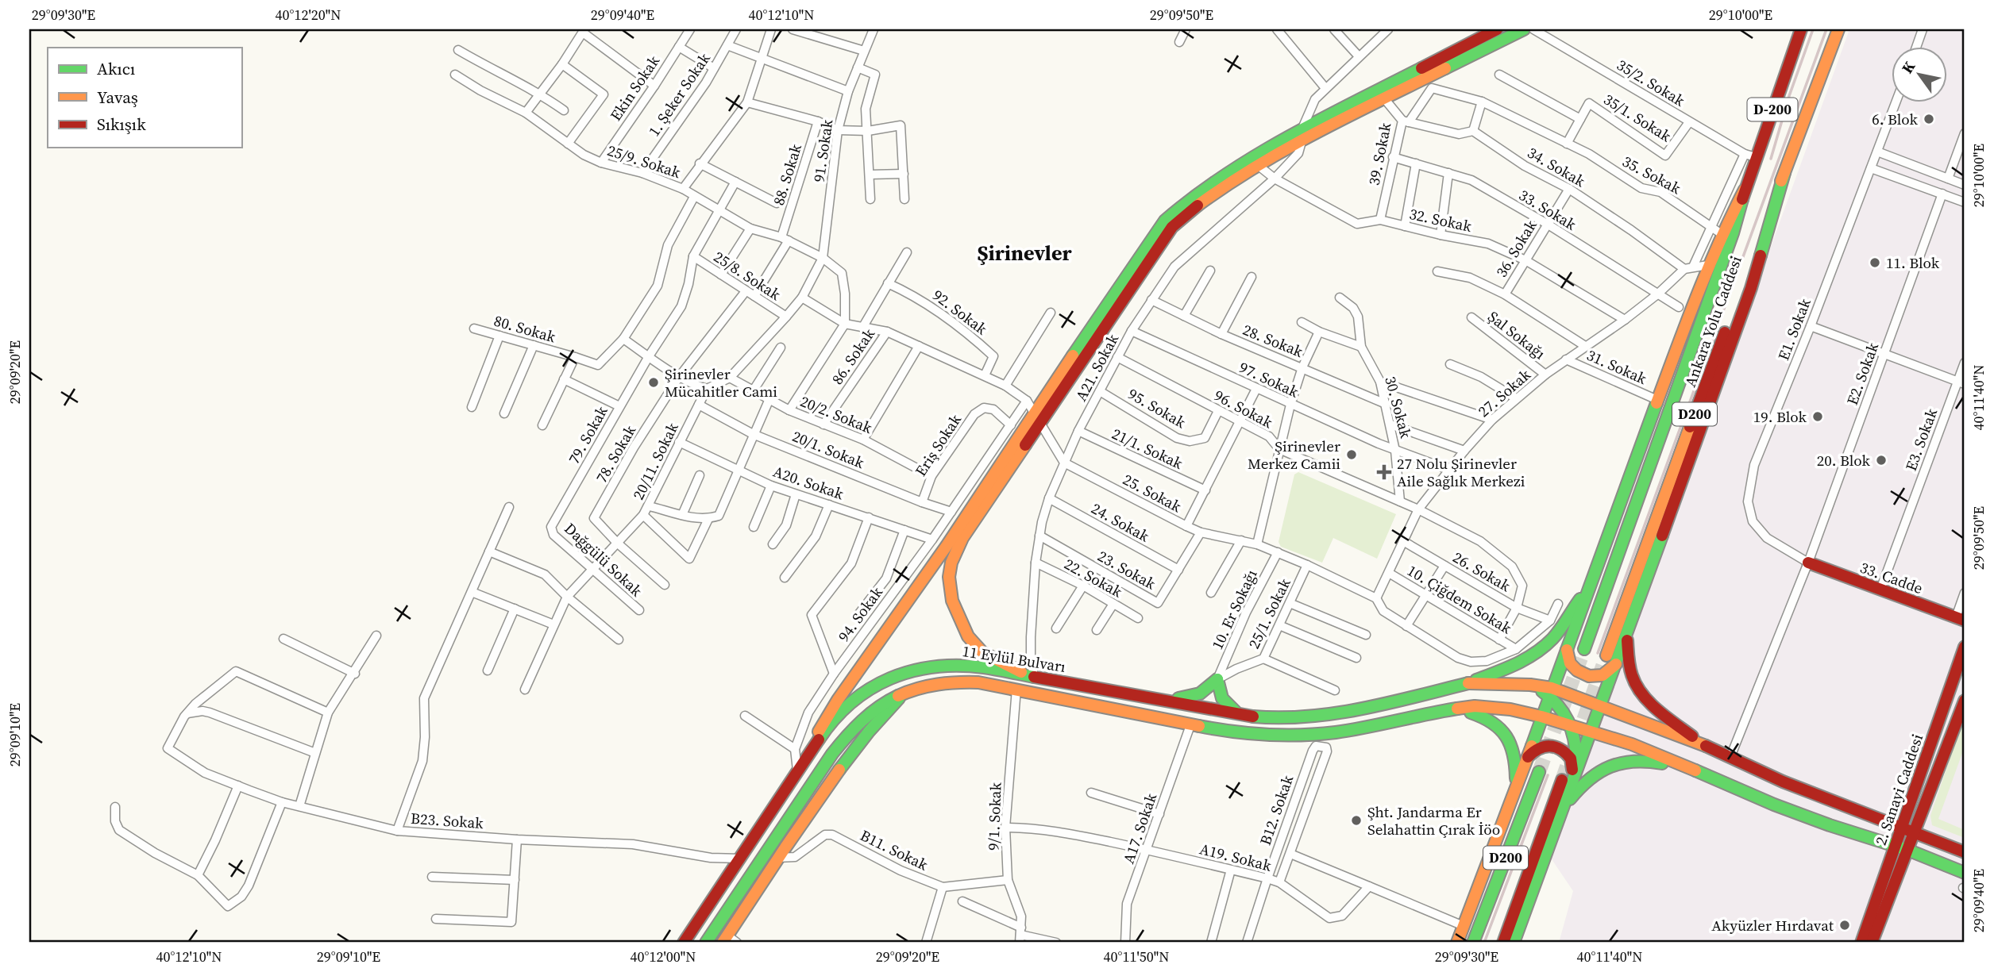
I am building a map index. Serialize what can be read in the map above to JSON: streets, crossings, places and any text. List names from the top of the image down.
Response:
{
  "streets": {
    "main road": [
      "D-200",
      "Ankara Yolu Caddesi",
      "D200",
      "33. Cadde",
      "11 Eylül Bulvarı",
      "2. Sanayi Caddesi"
    ],
    "street": [
      "35/2. Sokak",
      "Ekin Sokak",
      "1. Şeker Sokak",
      "35/1. Sokak",
      "91. Sokak",
      "39. Sokak",
      "25/9. Sokak",
      "34. Sokak",
      "88. Sokak",
      "35. Sokak",
      "33. Sokak",
      "32. Sokak",
      "36. Sokak",
      "25/8. Sokak",
      "92. Sokak",
      "80. Sokak",
      "E1. Sokak",
      "Şal Sokağı",
      "28. Sokak",
      "86. Sokak",
      "31. Sokak",
      "A21. Sokak",
      "E2. Sokak",
      "97. Sokak",
      "27. Sokak",
      "30. Sokak",
      "95. Sokak",
      "96. Sokak",
      "20/2. Sokak",
      "79. Sokak",
      "E3. Sokak",
      "Eriş Sokak",
      "21/1. Sokak",
      "20/1. Sokak",
      "78. Sokak",
      "20/11. Sokak",
      "A20. Sokak",
      "25. Sokak",
      "24. Sokak",
      "Dağgülü Sokak",
      "23. Sokak",
      "26. Sokak",
      "22. Sokak",
      "10. Çiğdem Sokak",
      "10. Er Sokağı",
      "25/1. Sokak",
      "94. Sokak",
      "B12. Sokak",
      "9/1. Sokak",
      "B23. Sokak",
      "A17. Sokak",
      "B11. Sokak",
      "A19. Sokak"
    ]
  },
  "crossings": [
    ["35/2. Sokak", "35/1. Sokak"],
    ["35/2. Sokak", "Ankara Yolu Caddesi"],
    ["Ekin Sokak", "25/9. Sokak"],
    ["1. Şeker Sokak", "25/9. Sokak"],
    ["91. Sokak", "25/9. Sokak"],
    ["39. Sokak", "35. Sokak"],
    ["39. Sokak", "33. Sokak"],
    ["39. Sokak", "32. Sokak"],
    ["25/9. Sokak", "88. Sokak"],
    ["25/9. Sokak", "79. Sokak"],
    ["34. Sokak", "36. Sokak"],
    ["34. Sokak", "27. Sokak"],
    ["33. Sokak", "36. Sokak"],
    ["33. Sokak", "27. Sokak"],
    ["32. Sokak", "36. Sokak"],
    ["32. Sokak", "A21. Sokak"],
    ["32. Sokak", "27. Sokak"],
    ["25/8. Sokak", "79. Sokak"],
    ["E1. Sokak", "E2. Sokak"],
    ["E1. Sokak", "33. Cadde"],
    ["Şal Sokağı", "27. Sokak"],
    ["28. Sokak", "A21. Sokak"],
    ["28. Sokak", "30. Sokak"],
    ["86. Sokak", "20/2. Sokak"],
    ["31. Sokak", "27. Sokak"],
    ["A21. Sokak", "97. Sokak"],
    ["A21. Sokak", "95. Sokak"],
    ["A21. Sokak", "96. Sokak"],
    ["A21. Sokak", "21/1. Sokak"],
    ["A21. Sokak", "25. Sokak"],
    ["A21. Sokak", "24. Sokak"],
    ["A21. Sokak", "23. Sokak"],
    ["A21. Sokak", "22. Sokak"],
    ["A21. Sokak", "11 Eylül Bulvarı"],
    ["E2. Sokak", "33. Cadde"],
    ["97. Sokak", "27. Sokak"],
    ["97. Sokak", "30. Sokak"],
    ["27. Sokak", "96. Sokak"],
    ["27. Sokak", "25. Sokak"],
    ["27. Sokak", "26. Sokak"],
    ["27. Sokak", "10. Çiğdem Sokak"],
    ["30. Sokak", "96. Sokak"],
    ["95. Sokak", "96. Sokak"],
    ["96. Sokak", "26. Sokak"],
    ["20/2. Sokak", "Eriş Sokak"],
    ["79. Sokak", "Dağgülü Sokak"],
    ["E3. Sokak", "33. Cadde"],
    ["Eriş Sokak", "20/1. Sokak"],
    ["Eriş Sokak", "94. Sokak"],
    ["20/1. Sokak", "20/11. Sokak"],
    ["20/1. Sokak", "94. Sokak"],
    ["78. Sokak", "20/11. Sokak"],
    ["20/11. Sokak", "A20. Sokak"],
    ["20/11. Sokak", "Dağgülü Sokak"],
    ["A20. Sokak", "94. Sokak"],
    ["25. Sokak", "23. Sokak"],
    ["25. Sokak", "26. Sokak"],
    ["25. Sokak", "10. Çiğdem Sokak"],
    ["25. Sokak", "10. Er Sokağı"],
    ["25. Sokak", "25/1. Sokak"],
    ["24. Sokak", "23. Sokak"],
    ["10. Er Sokağı", "25/1. Sokak"],
    ["94. Sokak", "11 Eylül Bulvarı"],
    ["11 Eylül Bulvarı", "9/1. Sokak"],
    ["11 Eylül Bulvarı", "B23. Sokak"],
    ["11 Eylül Bulvarı", "A17. Sokak"],
    ["B12. Sokak", "A19. Sokak"],
    ["9/1. Sokak", "B11. Sokak"],
    ["9/1. Sokak", "A19. Sokak"],
    ["A17. Sokak", "A19. Sokak"]
  ],
  "districts": ["Şirinevler"],
  "places": {
    "other": [
      "6. Blok",
      "11. Blok",
      "Şirinevler Mücahitler Cami",
      "19. Blok",
      "Şirinevler Merkez Camii",
      "20. Blok",
      "Şht. Jandarma Er Selahattin Çırak İöo",
      "Akyüzler Hırdavat"
    ],
    "health": ["27 Nolu Şirinevler Aile Sağlık Merkezi"]
  },
  "legend": ["Akıcı", "Yavaş", "Sıkışık"],
  "north": "top left",
  "coordinates": [
    "29°09'30\"E",
    "40°12'20\"N",
    "29°09'40\"E",
    "40°12'10\"N",
    "29°09'50\"E",
    "29°10'00\"E",
    "29°09'20\"E",
    "40°11'40\"N",
    "29°09'10\"E",
    "40°12'00\"N",
    "40°11'50\"N"
  ]
}
